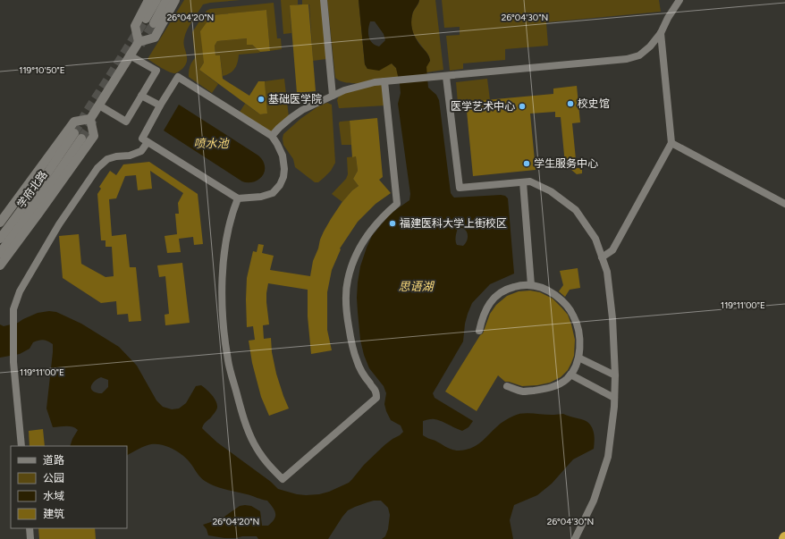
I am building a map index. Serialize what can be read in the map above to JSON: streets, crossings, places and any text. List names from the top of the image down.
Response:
{
  "streets": {
    "main road": ["学府北路"]
  },
  "water": ["喷水池", "思语湖"],
  "places": [
    "基础医学院",
    "校史馆",
    "医学艺术中心",
    "学生服务中心",
    "福建医科大学上街校区"
  ],
  "legend": [
    "道路",
    "公园",
    "水域",
    "建筑"
  ],
  "coordinates": [
    "26°04'20\"N",
    "26°04'30\"N",
    "119°10'50\"E",
    "119°11'00\"E"
  ]
}
